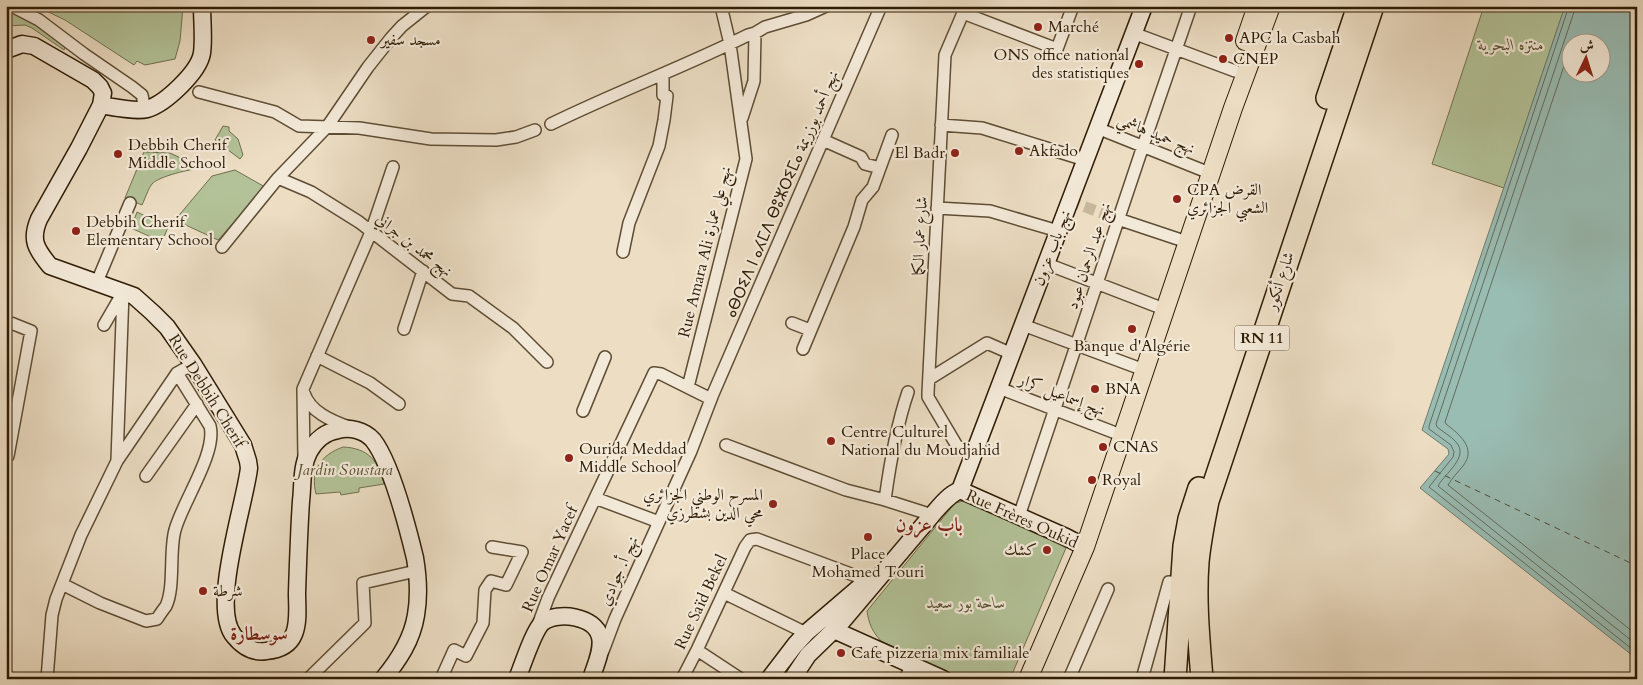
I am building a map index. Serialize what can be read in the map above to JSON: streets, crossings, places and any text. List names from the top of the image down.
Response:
{
  "streets": {
    "highway": ["شارع أنكور", "RN 11"],
    "street": [
      "نهج حميد هاشمي",
      "ⴰⴱⵔⵉⴷ ⵏ ⴰⵃⵎⴷ ⴱⵓⵣⵔⵉⵎⴰ نهج أحمد بوزريمة",
      "شارع عمار الكما",
      "نهج محمد بن جراني",
      "نهج باب عزون",
      "Rue Amara Ali نهج علي عمارة",
      "نهج عبد الرحمان عبود",
      "Rue Debbih Cherif",
      "نهج إسماعيل كرار",
      "Rue Frères Oukid",
      "Rue Omar Yacef",
      "نهج أ. جوادي",
      "Rue Saïd Bekel"
    ]
  },
  "crossings": [
    ["نهج حميد هاشمي", "نهج باب عزون"],
    ["نهج حميد هاشمي", "نهج عبد الرحمان عبود"],
    ["ⴰⴱⵔⵉⴷ ⵏ ⴰⵃⵎⴷ ⴱⵓⵣⵔⵉⵎⴰ نهج أحمد بوزريمة", "نهج أ. جوادي"],
    ["شارع عمار الكما", "نهج باب عزون"],
    ["نهج باب عزون", "نهج إسماعيل كرار"],
    ["نهج باب عزون", "Rue Frères Oukid"],
    ["Rue Amara Ali نهج علي عمارة", "Rue Omar Yacef"],
    ["نهج عبد الرحمان عبود", "نهج إسماعيل كرار"],
    ["نهج عبد الرحمان عبود", "Rue Frères Oukid"]
  ],
  "districts": ["باب عزون", "سوسطارة"],
  "parks": ["منتزه البحرية", "Jardin Soustara", "ساحة بور سعيد"],
  "places": [
    "Marché",
    "APC la Casbah",
    "مسجد سفير",
    "CNEP",
    "ONS office national des statistiques",
    "Akfado",
    "El Badr",
    "Debbih Cherif Middle School",
    "CPA القرض الشعبي الجزائري",
    "Debbih Cherif Elementary School",
    "Banque d'Algérie",
    "BNA",
    "Centre Culturel National du Moudjahid",
    "CNAS",
    "Ourida Meddad Middle School",
    "Royal",
    "المسرح الوطني الجزائري محي الدين بشطرزي",
    "Place Mohamed Touri",
    "كشك",
    "شرطة",
    "Cafe pizzeria mix familiale"
  ],
  "north": "top"
}
